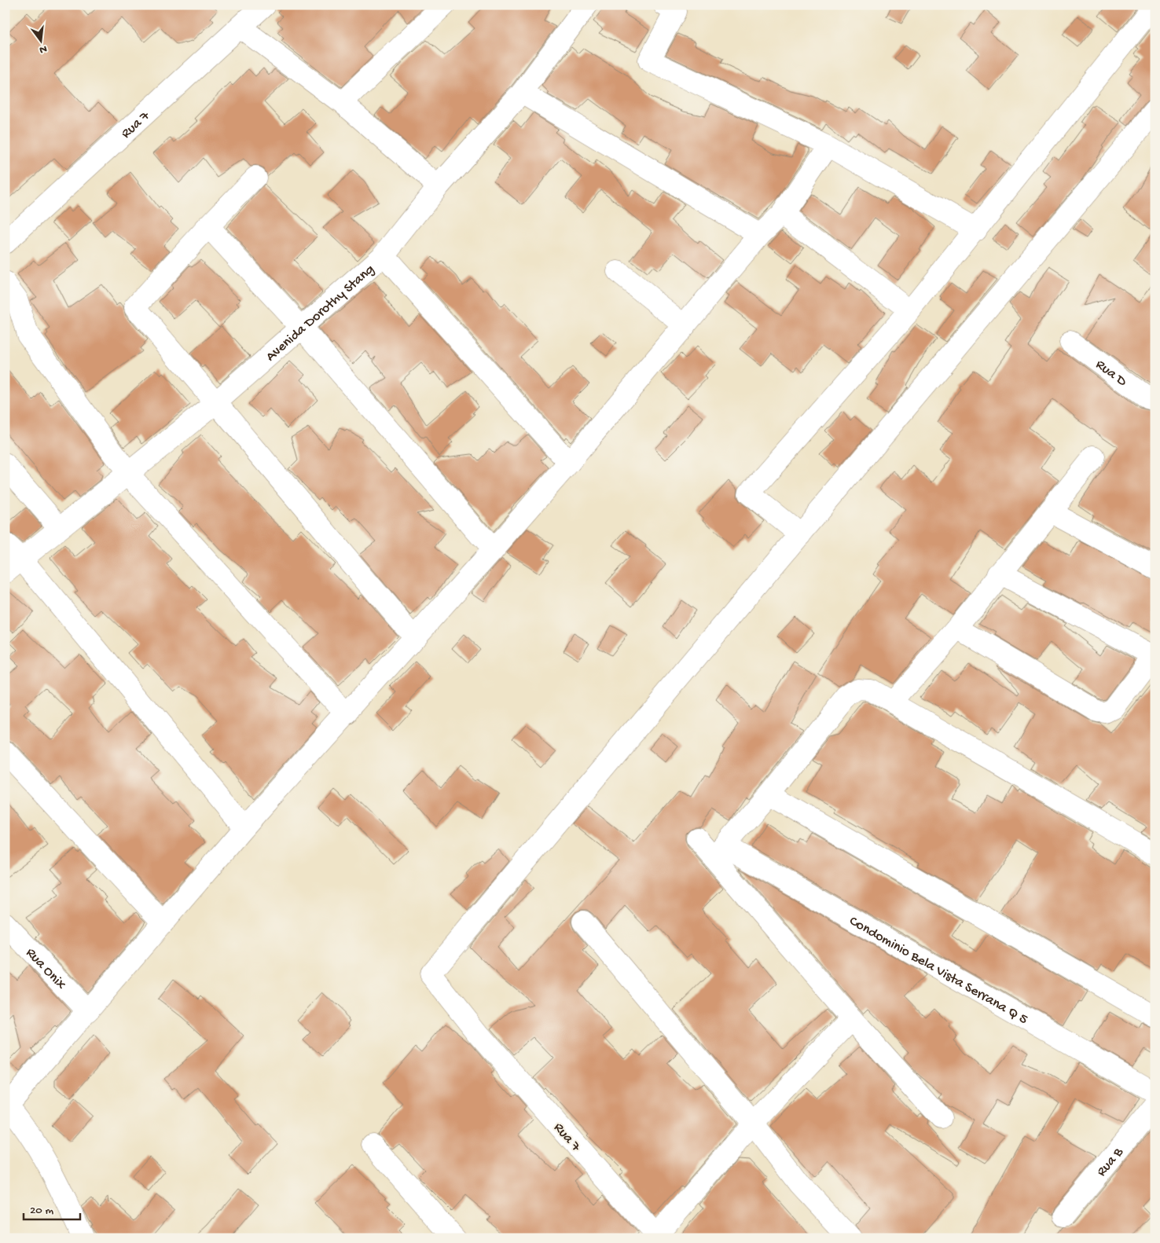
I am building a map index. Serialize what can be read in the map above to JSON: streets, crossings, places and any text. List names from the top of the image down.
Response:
{
  "streets": {
    "street": [
      "Rua 7",
      "Avenida Dorothy Stang",
      "Rua D",
      "Rua Onix",
      "Condominio Bela Vista Serrana Q 5",
      "Rua B"
    ]
  },
  "scale_bar": "20 m",
  "north": "bottom"
}
